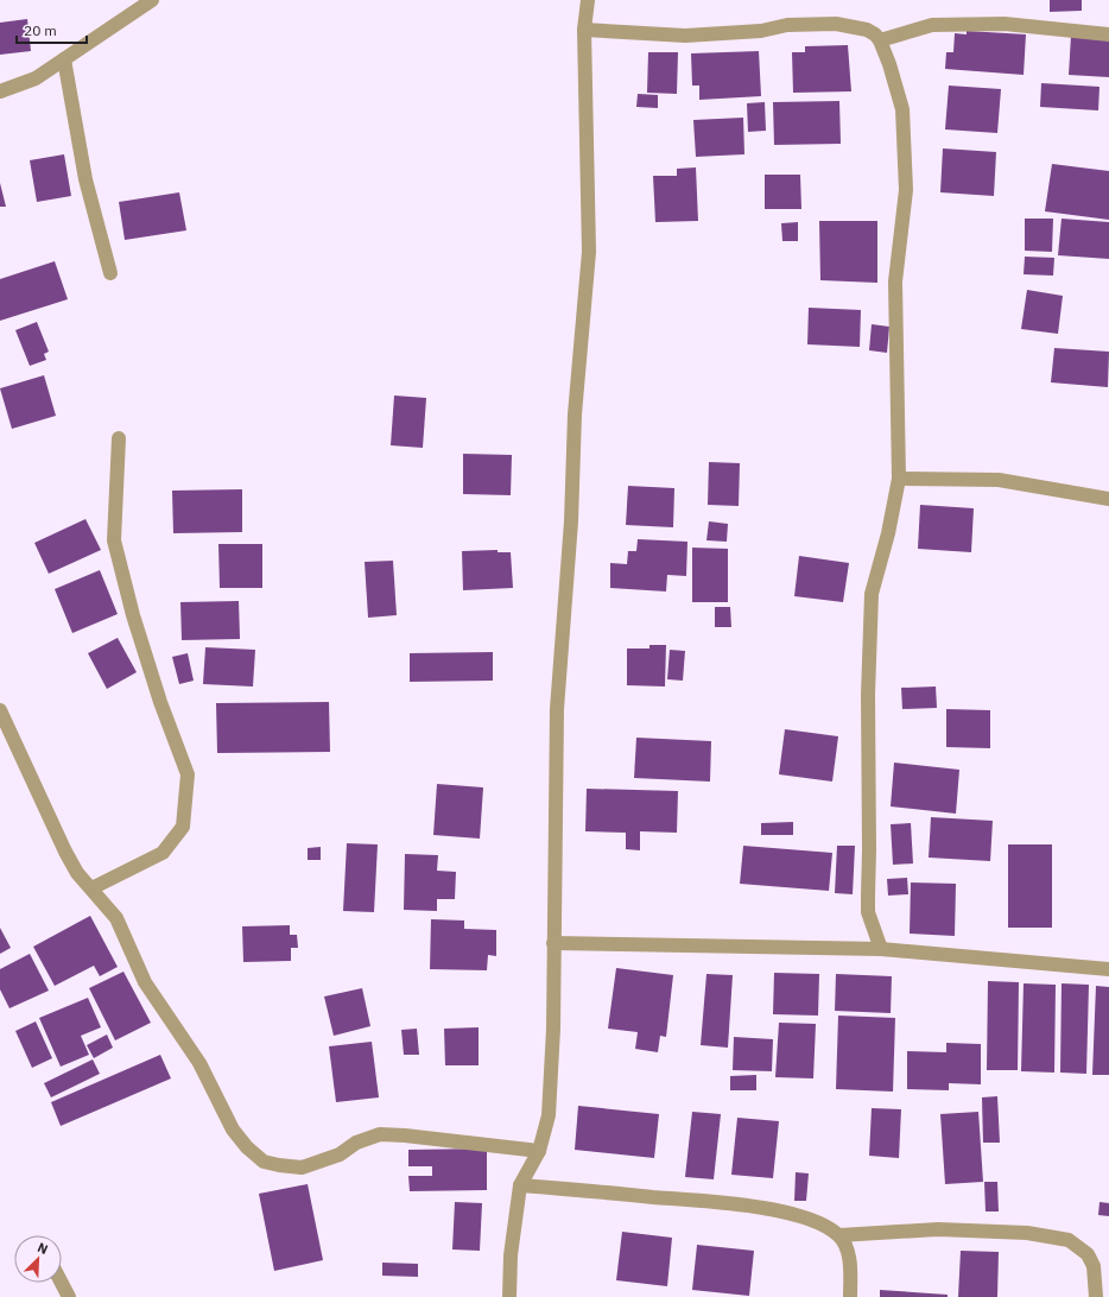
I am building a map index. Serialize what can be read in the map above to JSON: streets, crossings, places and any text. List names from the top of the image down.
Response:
{
  "scale_bar": "20 m",
  "north": "top right"
}
